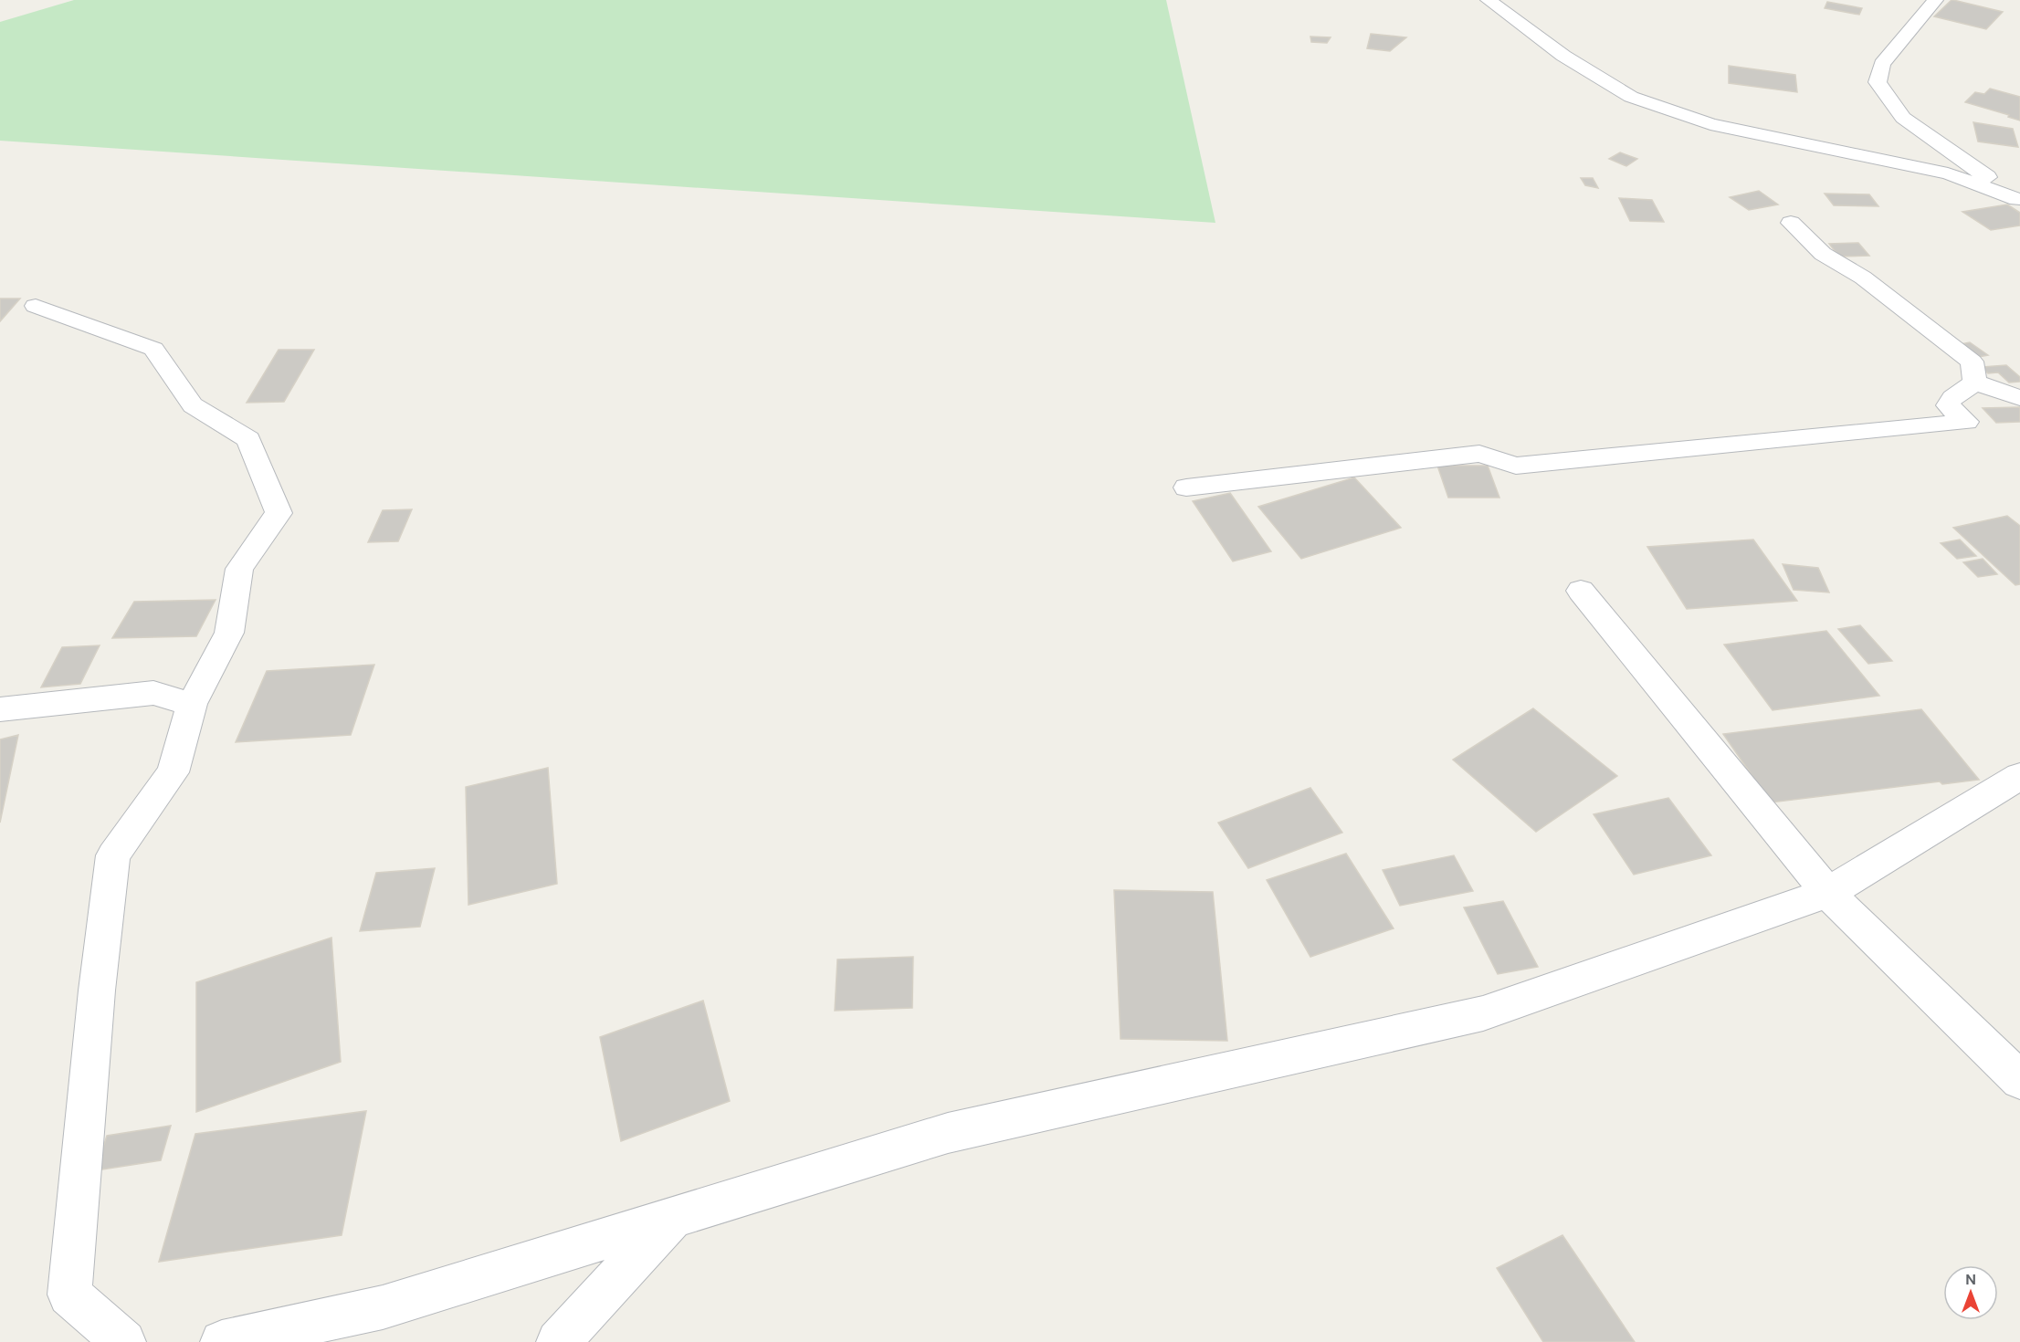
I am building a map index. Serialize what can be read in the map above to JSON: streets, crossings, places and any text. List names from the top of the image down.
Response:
{
  "north": "top"
}
